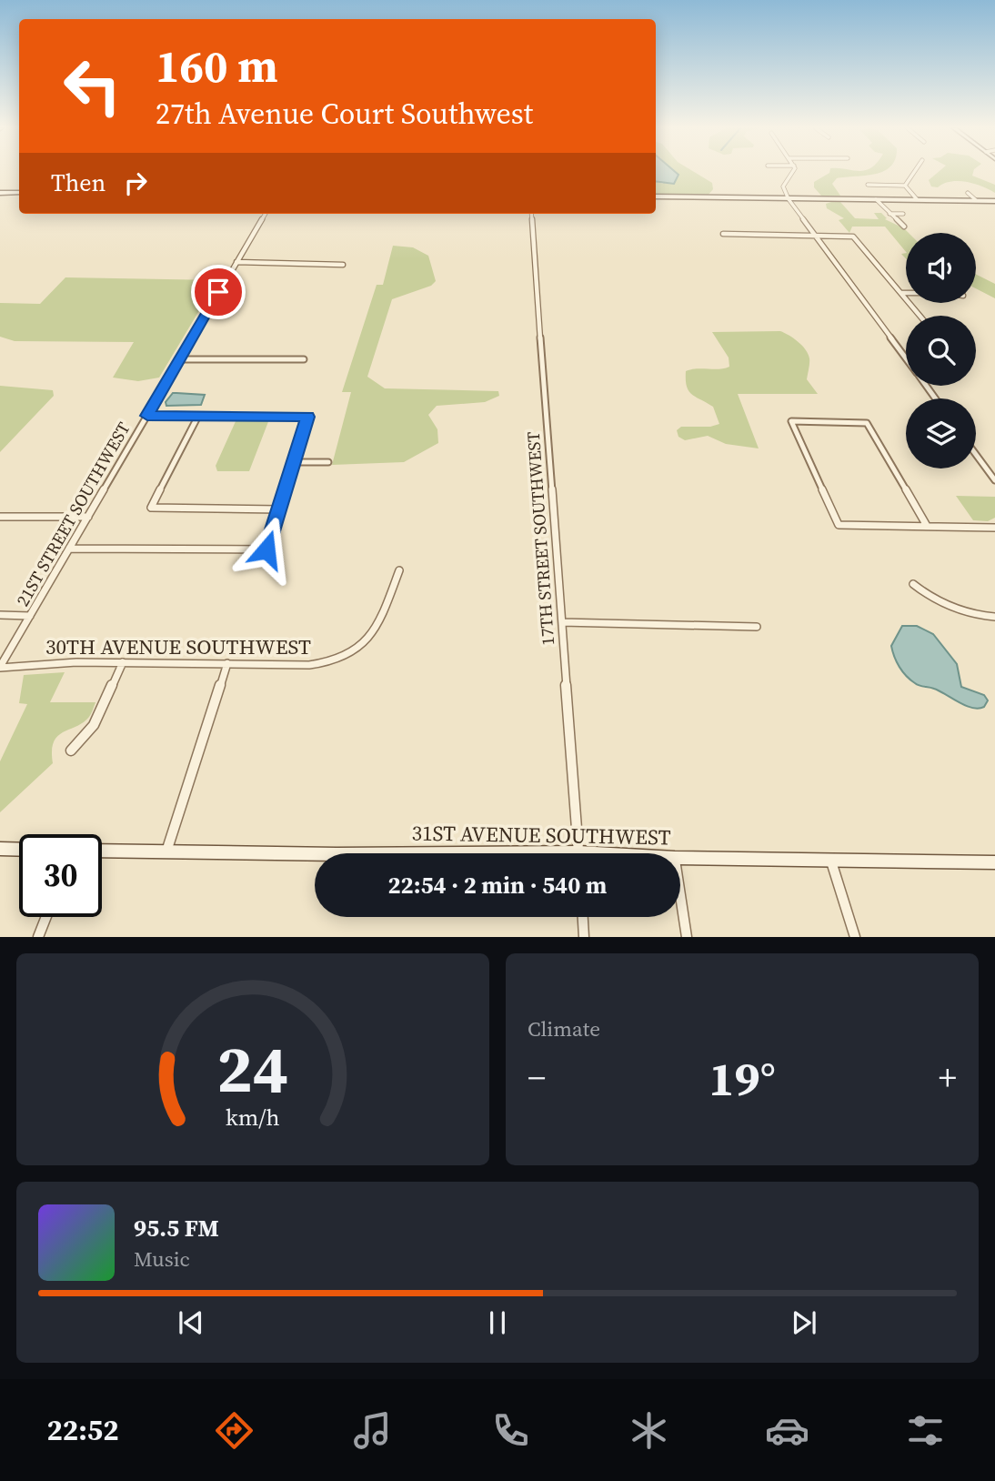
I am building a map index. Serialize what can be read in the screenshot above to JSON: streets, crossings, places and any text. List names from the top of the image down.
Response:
{
  "streets": {
    "street": [
      "21ST STREET SOUTHWEST",
      "17TH STREET SOUTHWEST",
      "30TH AVENUE SOUTHWEST",
      "31ST AVENUE SOUTHWEST"
    ]
  },
  "crossings": [
    ["21ST STREET SOUTHWEST", "30TH AVENUE SOUTHWEST"]
  ],
  "page": {
    "turn": ["160 m", "27th Avenue Court Southwest"],
    "then": "Then",
    "limit": "30",
    "trip": "22:54 · 2 min · 540 m",
    "tile": "Climate",
    "heat": ["−", "19°", "+"],
    "song": ["95.5 FM", "Music"],
    "tabs": "22:52",
    "gauge": ["24", "km/h"]
  }
}
